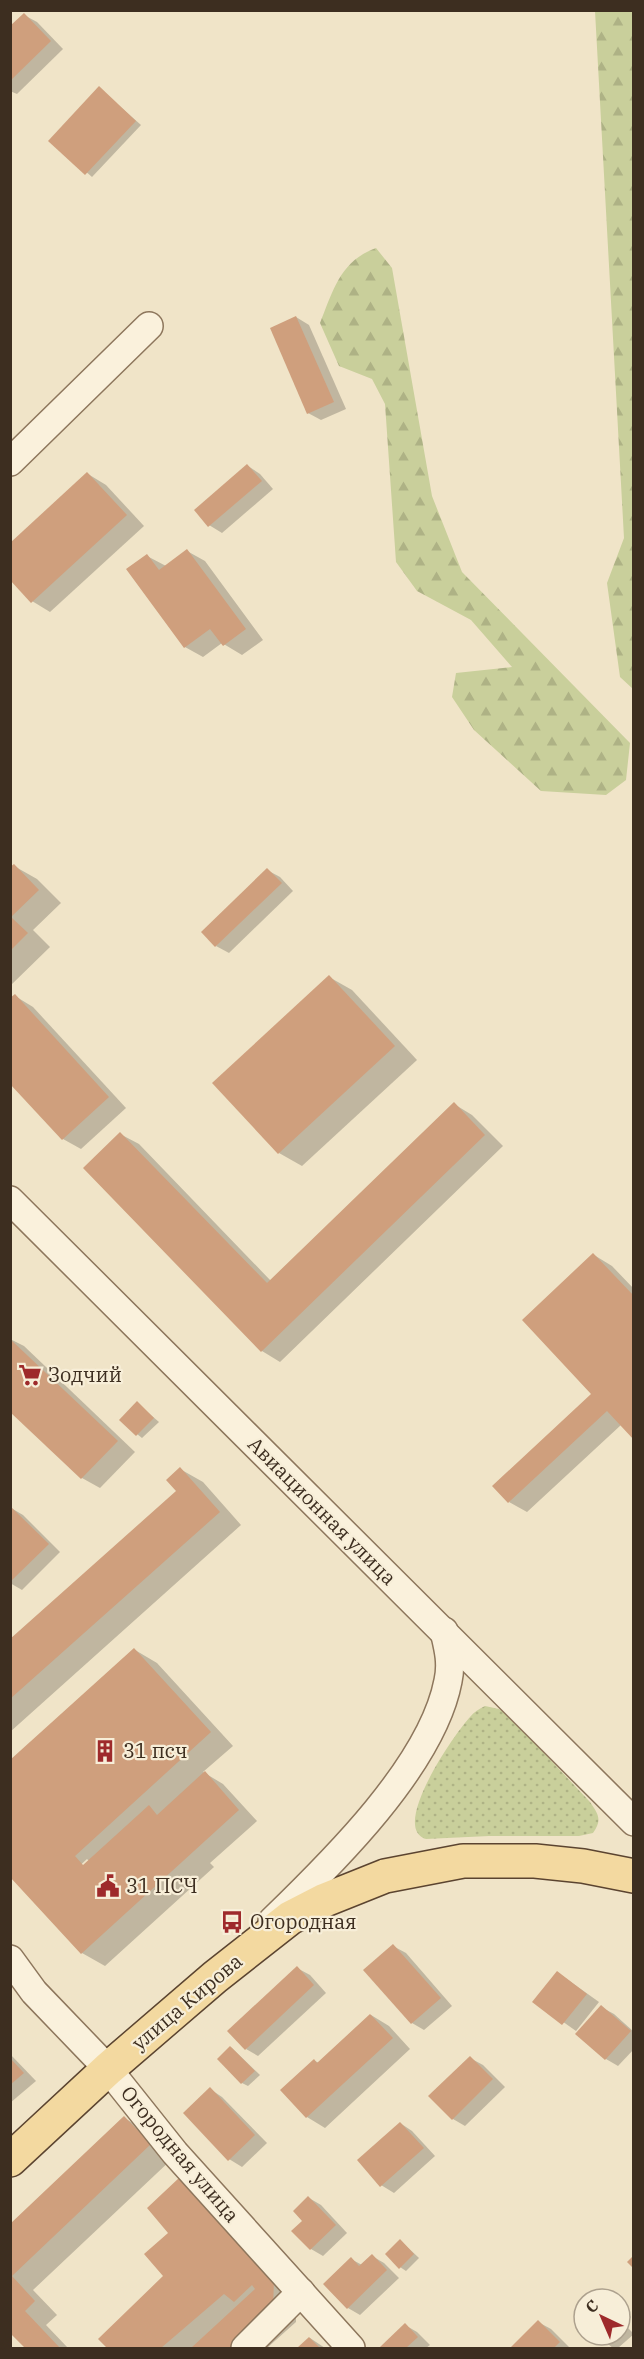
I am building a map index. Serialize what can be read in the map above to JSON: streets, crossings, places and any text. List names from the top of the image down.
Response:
{
  "streets": {
    "main road": ["улица Кирова"],
    "street": ["Авиационная улица", "Огородная улица"]
  },
  "crossings": [
    ["улица Кирова", "Огородная улица"]
  ],
  "places": {
    "supermarket": ["Зодчий"],
    "building": ["31 псч"],
    "public building": ["31 ПСЧ"],
    "bus stop": ["Огородная"]
  },
  "north": "top left"
}
